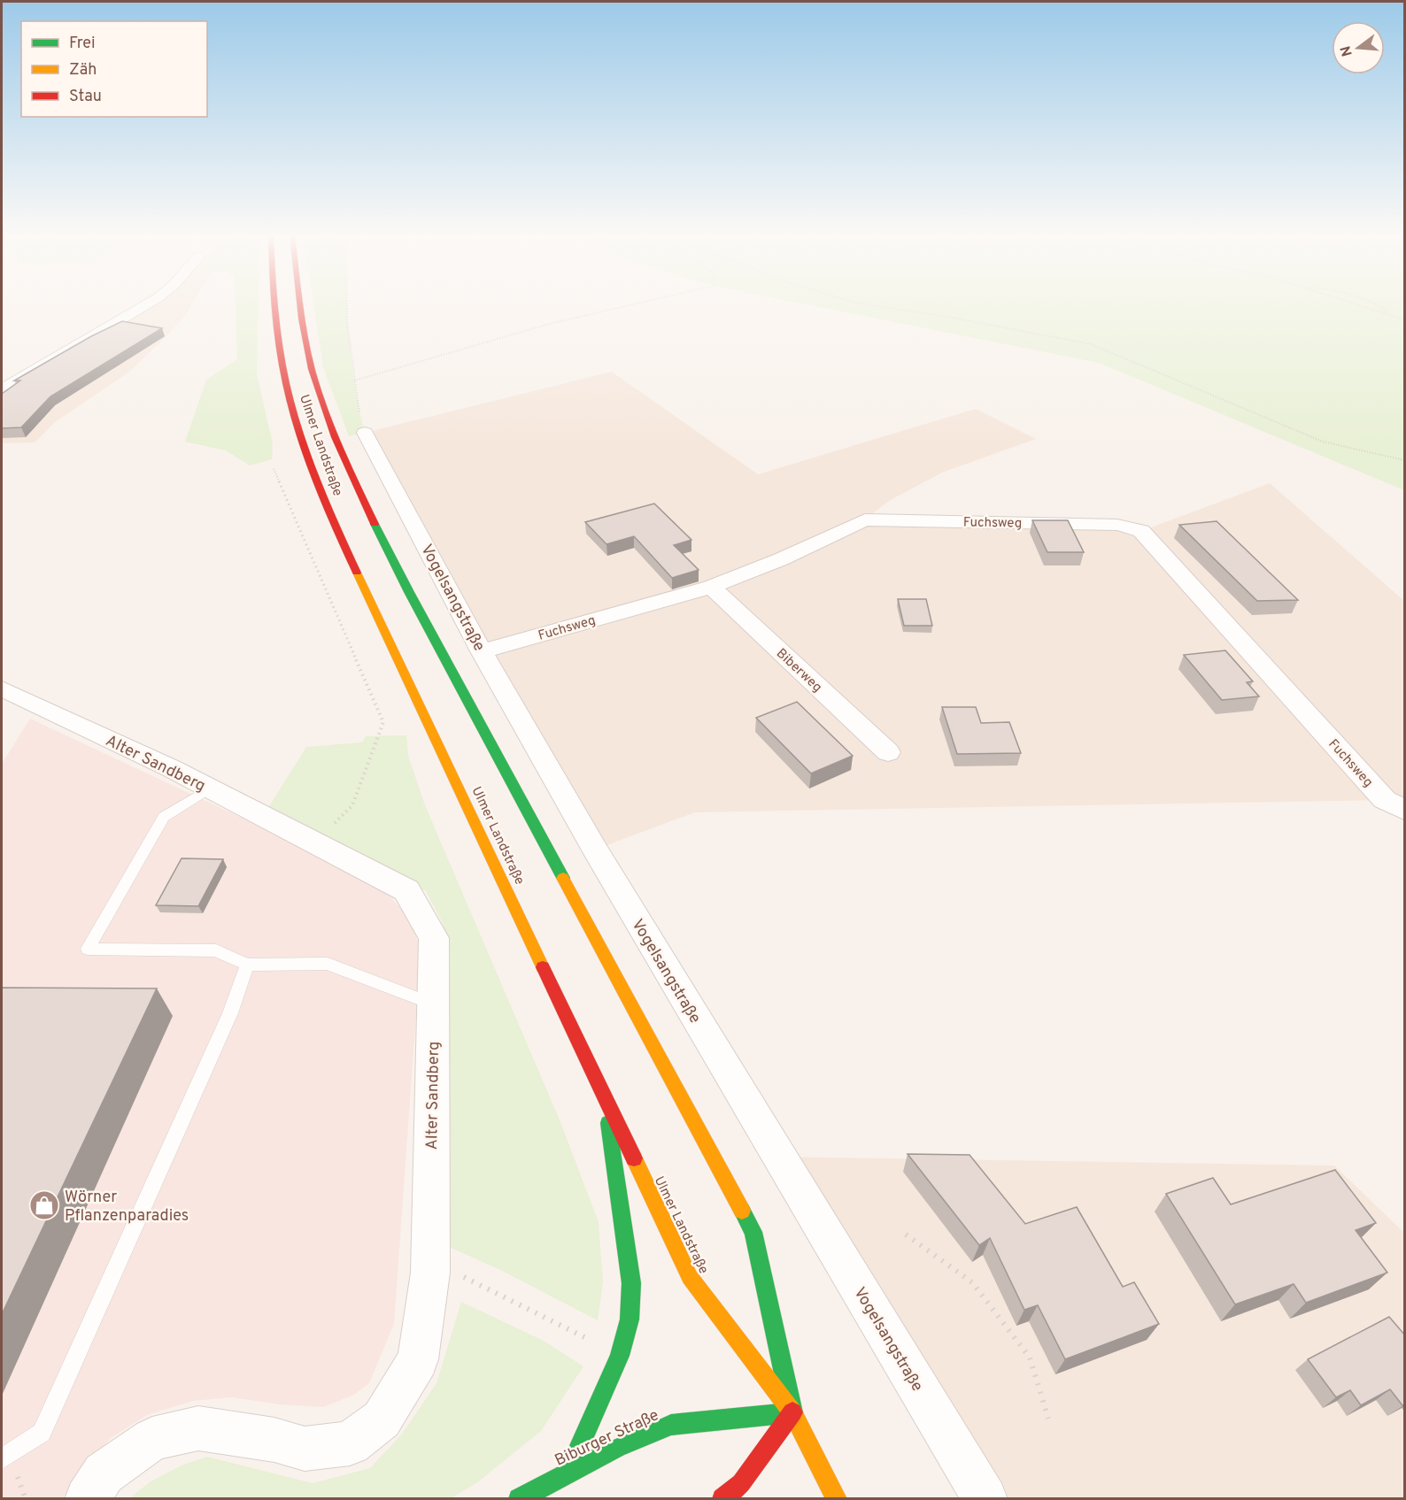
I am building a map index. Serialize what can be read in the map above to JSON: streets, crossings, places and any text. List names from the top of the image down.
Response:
{
  "streets": {
    "main road": ["Ulmer Landstraße", "Biburger Straße"],
    "street": [
      "Fuchsweg",
      "Vogelsangstraße",
      "Biberweg",
      "Alter Sandberg"
    ]
  },
  "crossings": [
    ["Ulmer Landstraße", "Biburger Straße"],
    ["Fuchsweg", "Vogelsangstraße"],
    ["Fuchsweg", "Biberweg"]
  ],
  "places": {
    "shop": ["Wörner Pflanzenparadies"]
  },
  "legend": ["Frei", "Zäh", "Stau"],
  "north": "left"
}
